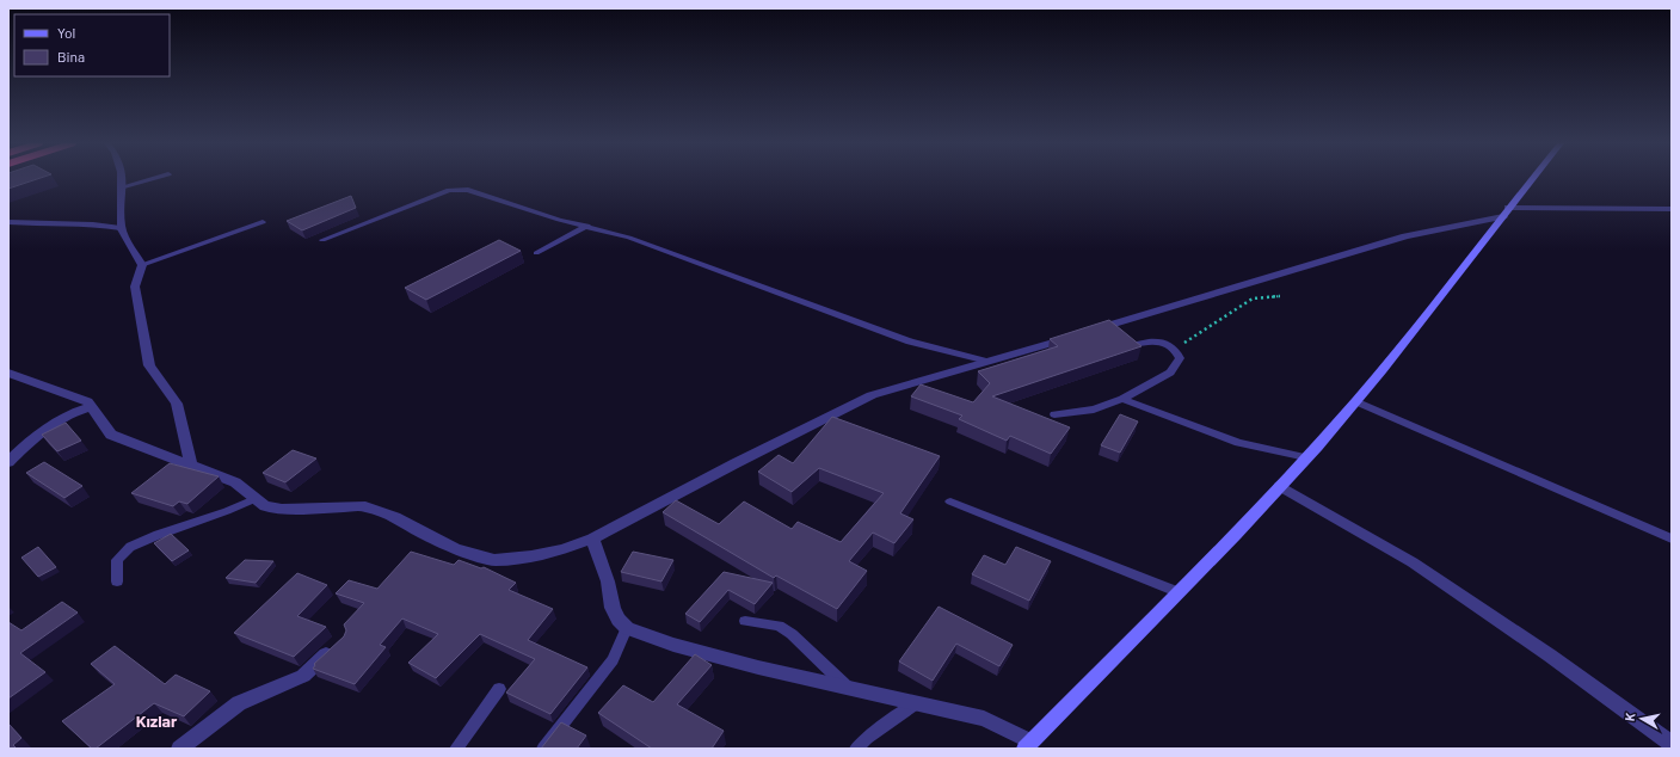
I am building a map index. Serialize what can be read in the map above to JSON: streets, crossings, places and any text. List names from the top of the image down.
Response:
{
  "districts": ["Kızlar"],
  "legend": ["Yol", "Bina"],
  "north": "left"
}
